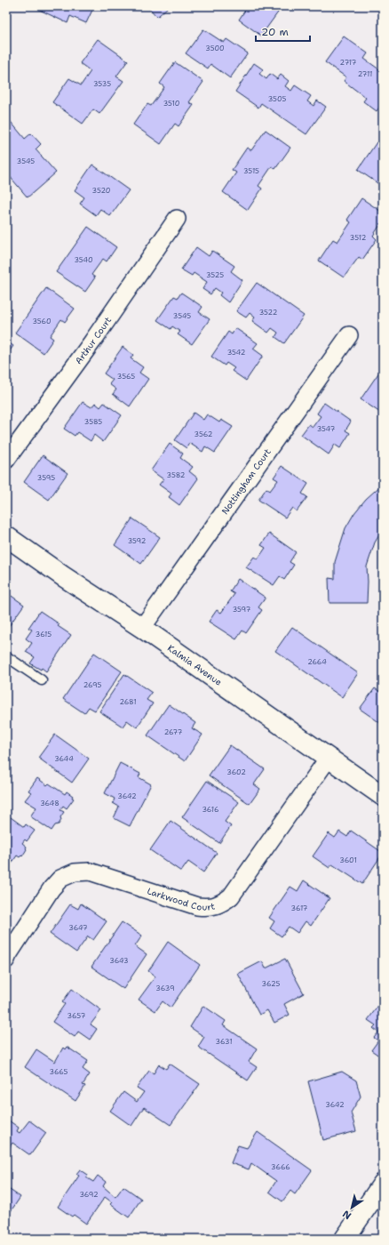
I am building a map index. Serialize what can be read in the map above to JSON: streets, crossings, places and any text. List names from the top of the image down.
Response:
{
  "streets": {
    "street": [
      "Arthur Court",
      "Nottingham Court",
      "Kalmia Avenue",
      "Larkwood Court"
    ]
  },
  "crossings": [
    ["Nottingham Court", "Kalmia Avenue"],
    ["Kalmia Avenue", "Larkwood Court"]
  ],
  "house_numbers": [
    "3500",
    "2717",
    "2711",
    "3535",
    "3505",
    "3510",
    "3545",
    "3515",
    "3520",
    "3512",
    "3540",
    "3525",
    "3522",
    "3545",
    "3560",
    "3542",
    "3565",
    "3585",
    "3547",
    "3562",
    "3582",
    "3595",
    "3592",
    "3597",
    "3615",
    "2664",
    "2695",
    "2681",
    "2677",
    "3644",
    "3602",
    "3642",
    "3648",
    "3616",
    "3601",
    "3617",
    "3647",
    "3643",
    "3625",
    "3639",
    "3657",
    "3631",
    "3665",
    "3642",
    "3666",
    "3692"
  ],
  "scale_bar": "20 m",
  "north": "bottom left"
}
